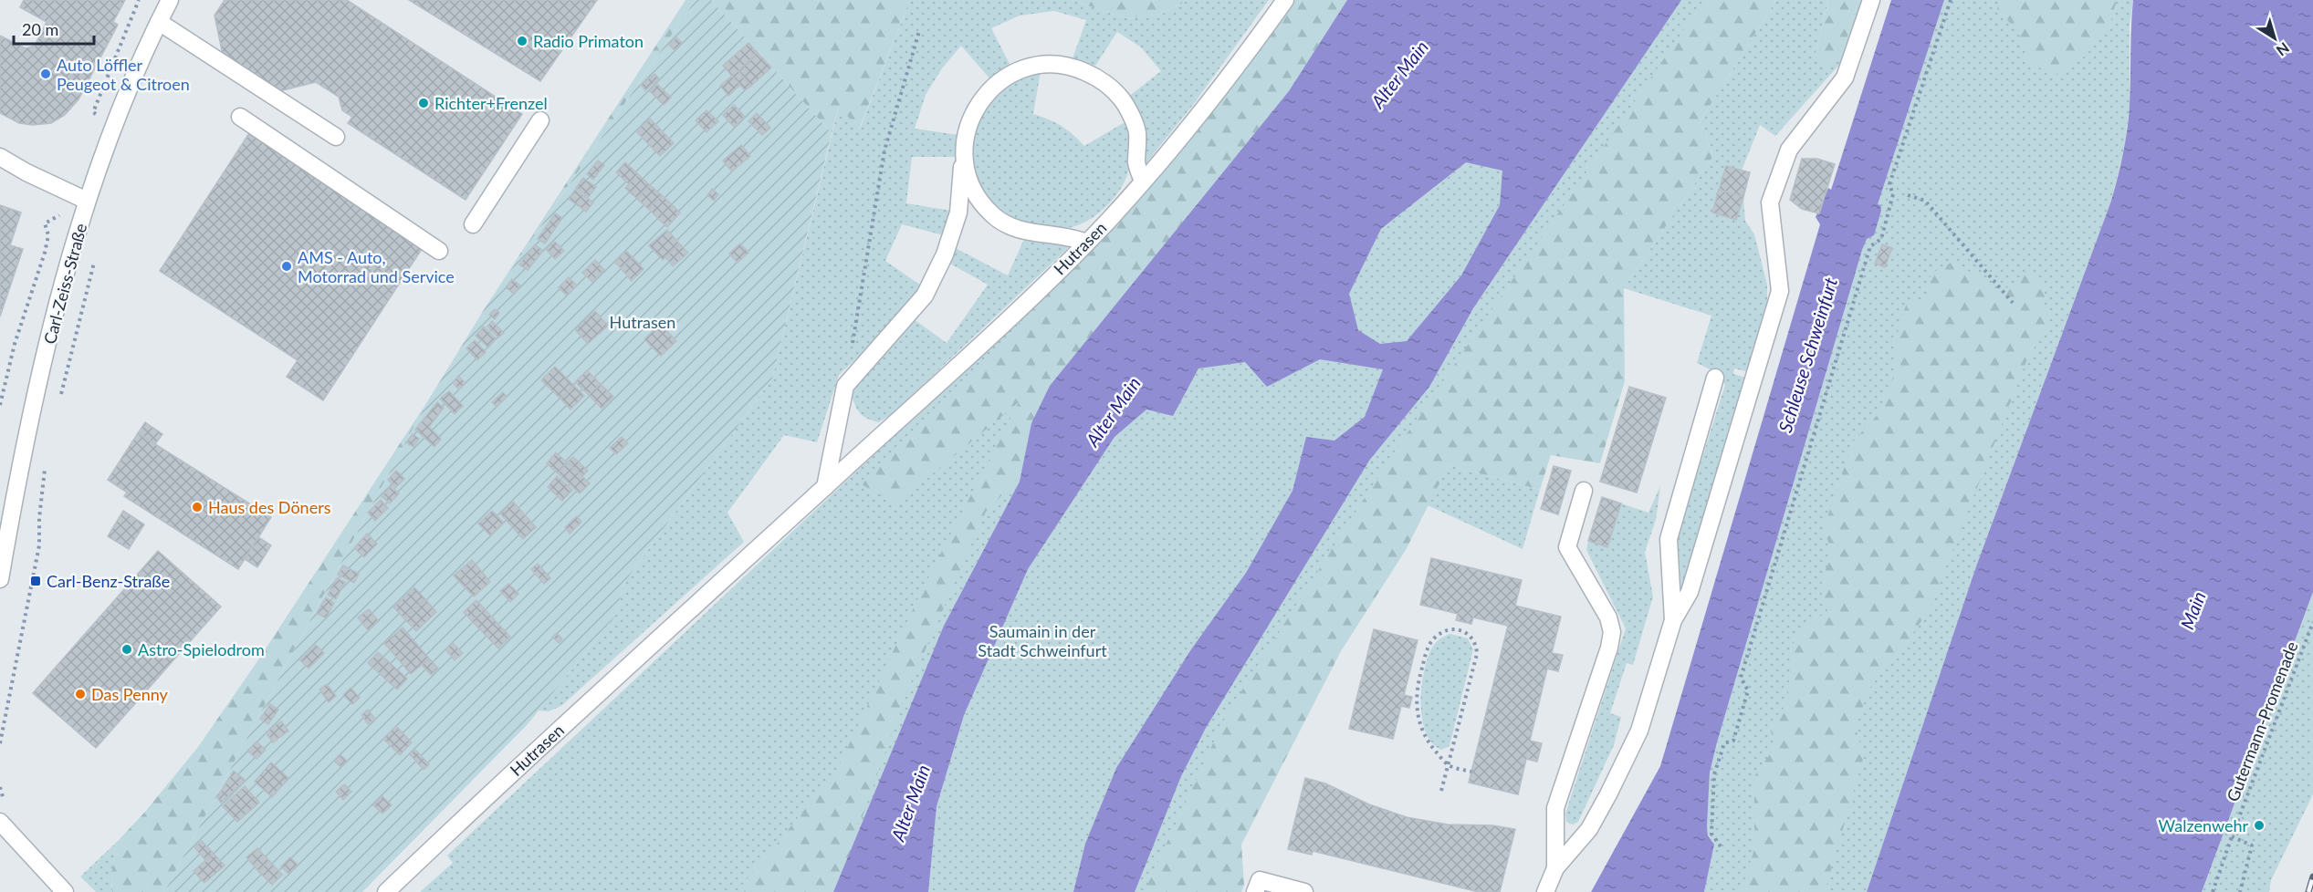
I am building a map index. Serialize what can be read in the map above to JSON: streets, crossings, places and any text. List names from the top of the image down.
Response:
{
  "streets": {
    "street": ["Hutrasen", "Carl-Zeiss-Straße"],
    "path": ["Gutermann-Promenade"]
  },
  "water": ["Alter Main", "Schleuse Schweinfurt", "Main"],
  "parks": ["Hutrasen", "Saumain in der Stadt Schweinfurt"],
  "places": {
    "other": [
      "Radio Primaton",
      "Auto Löffler Peugeot & Citroen",
      "Richter+Frenzel",
      "AMS - Auto, Motorrad und Service",
      "Haus des Döners",
      "Astro-Spielodrom",
      "Das Penny",
      "Walzenwehr"
    ],
    "transit": ["Carl-Benz-Straße"]
  },
  "scale_bar": "20 m",
  "north": "bottom right"
}
